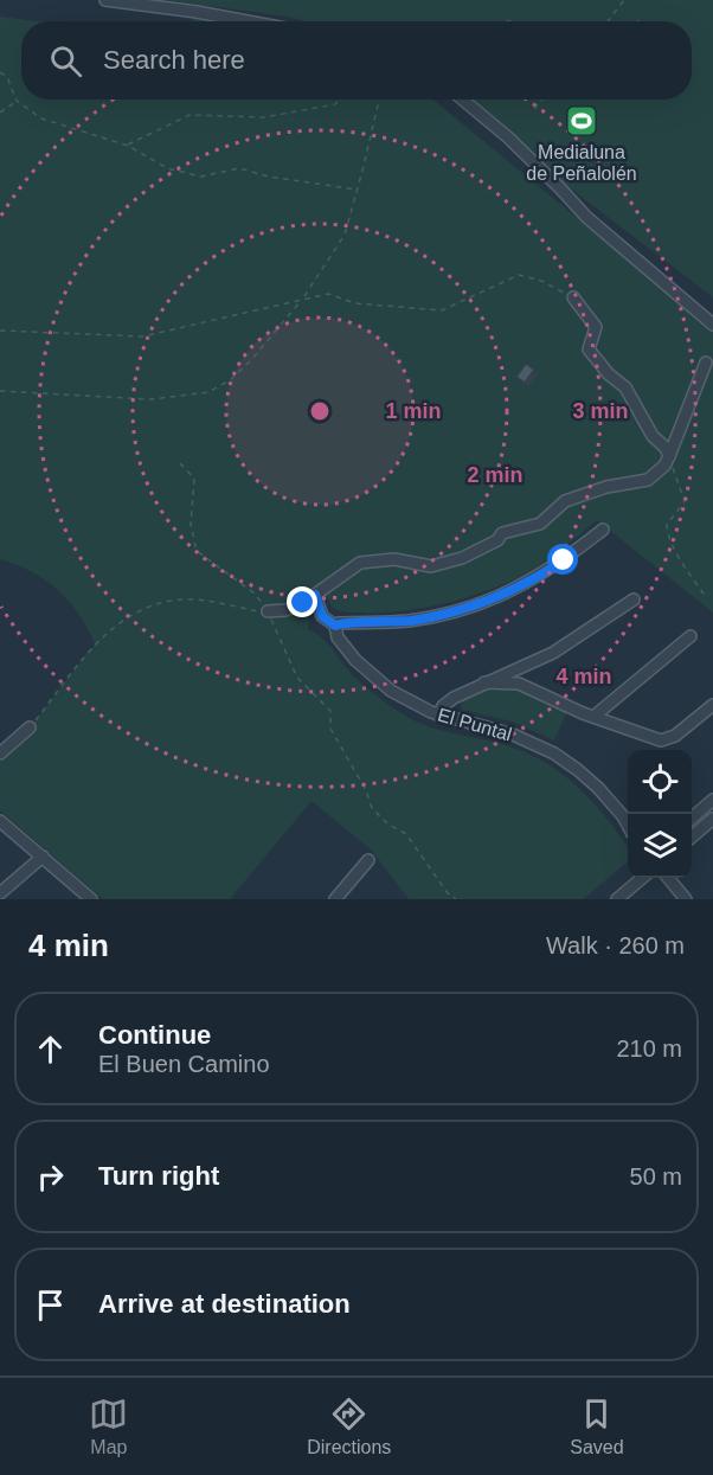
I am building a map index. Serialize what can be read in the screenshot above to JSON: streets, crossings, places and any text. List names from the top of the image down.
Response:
{
  "streets": {
    "street": ["El Puntal"]
  },
  "places": {
    "sports": ["Medialuna de Peñalolén"]
  },
  "page": {
    "search": "Search here",
    "heading": ["4 min", "Walk · 260 m"],
    "list": [
      ["Continue", "El Buen Camino", "210 m"],
      ["Turn right", "50 m"],
      "Arrive at destination"
    ],
    "nav": ["Map", "Directions", "Saved"]
  },
  "rings": [
    "1 min",
    "3 min",
    "2 min",
    "4 min"
  ]
}
